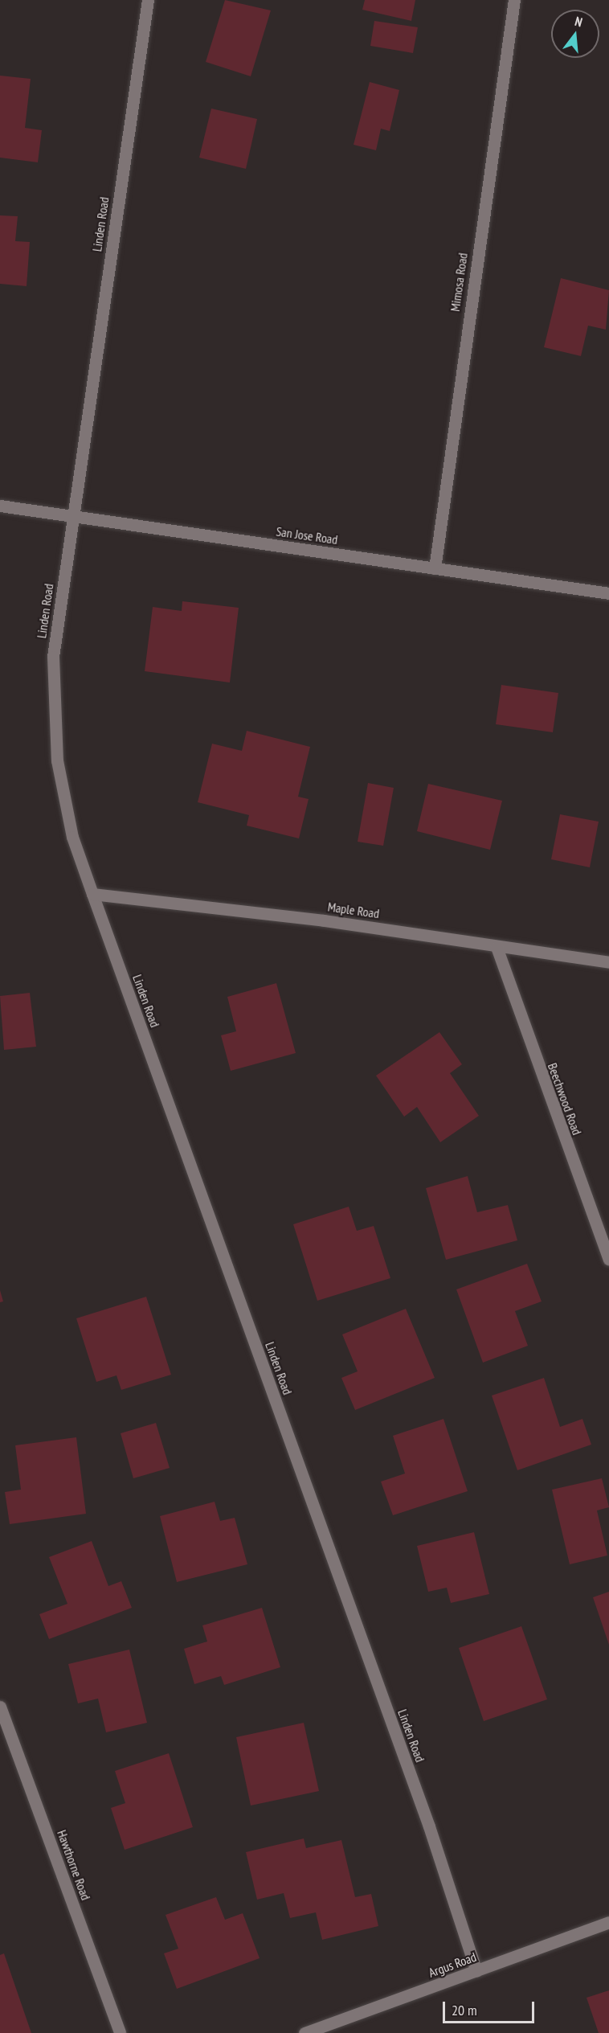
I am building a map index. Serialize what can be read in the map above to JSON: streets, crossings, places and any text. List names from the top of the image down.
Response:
{
  "streets": {
    "street": [
      "Linden Road",
      "Mimosa Road",
      "San Jose Road",
      "Maple Road",
      "Beechwood Road",
      "Hawthorne Road",
      "Argus Road"
    ]
  },
  "crossings": [
    ["Linden Road", "San Jose Road"],
    ["Linden Road", "Maple Road"],
    ["Linden Road", "Argus Road"],
    ["Mimosa Road", "San Jose Road"],
    ["Maple Road", "Beechwood Road"]
  ],
  "scale_bar": "20 m",
  "north": "top"
}
